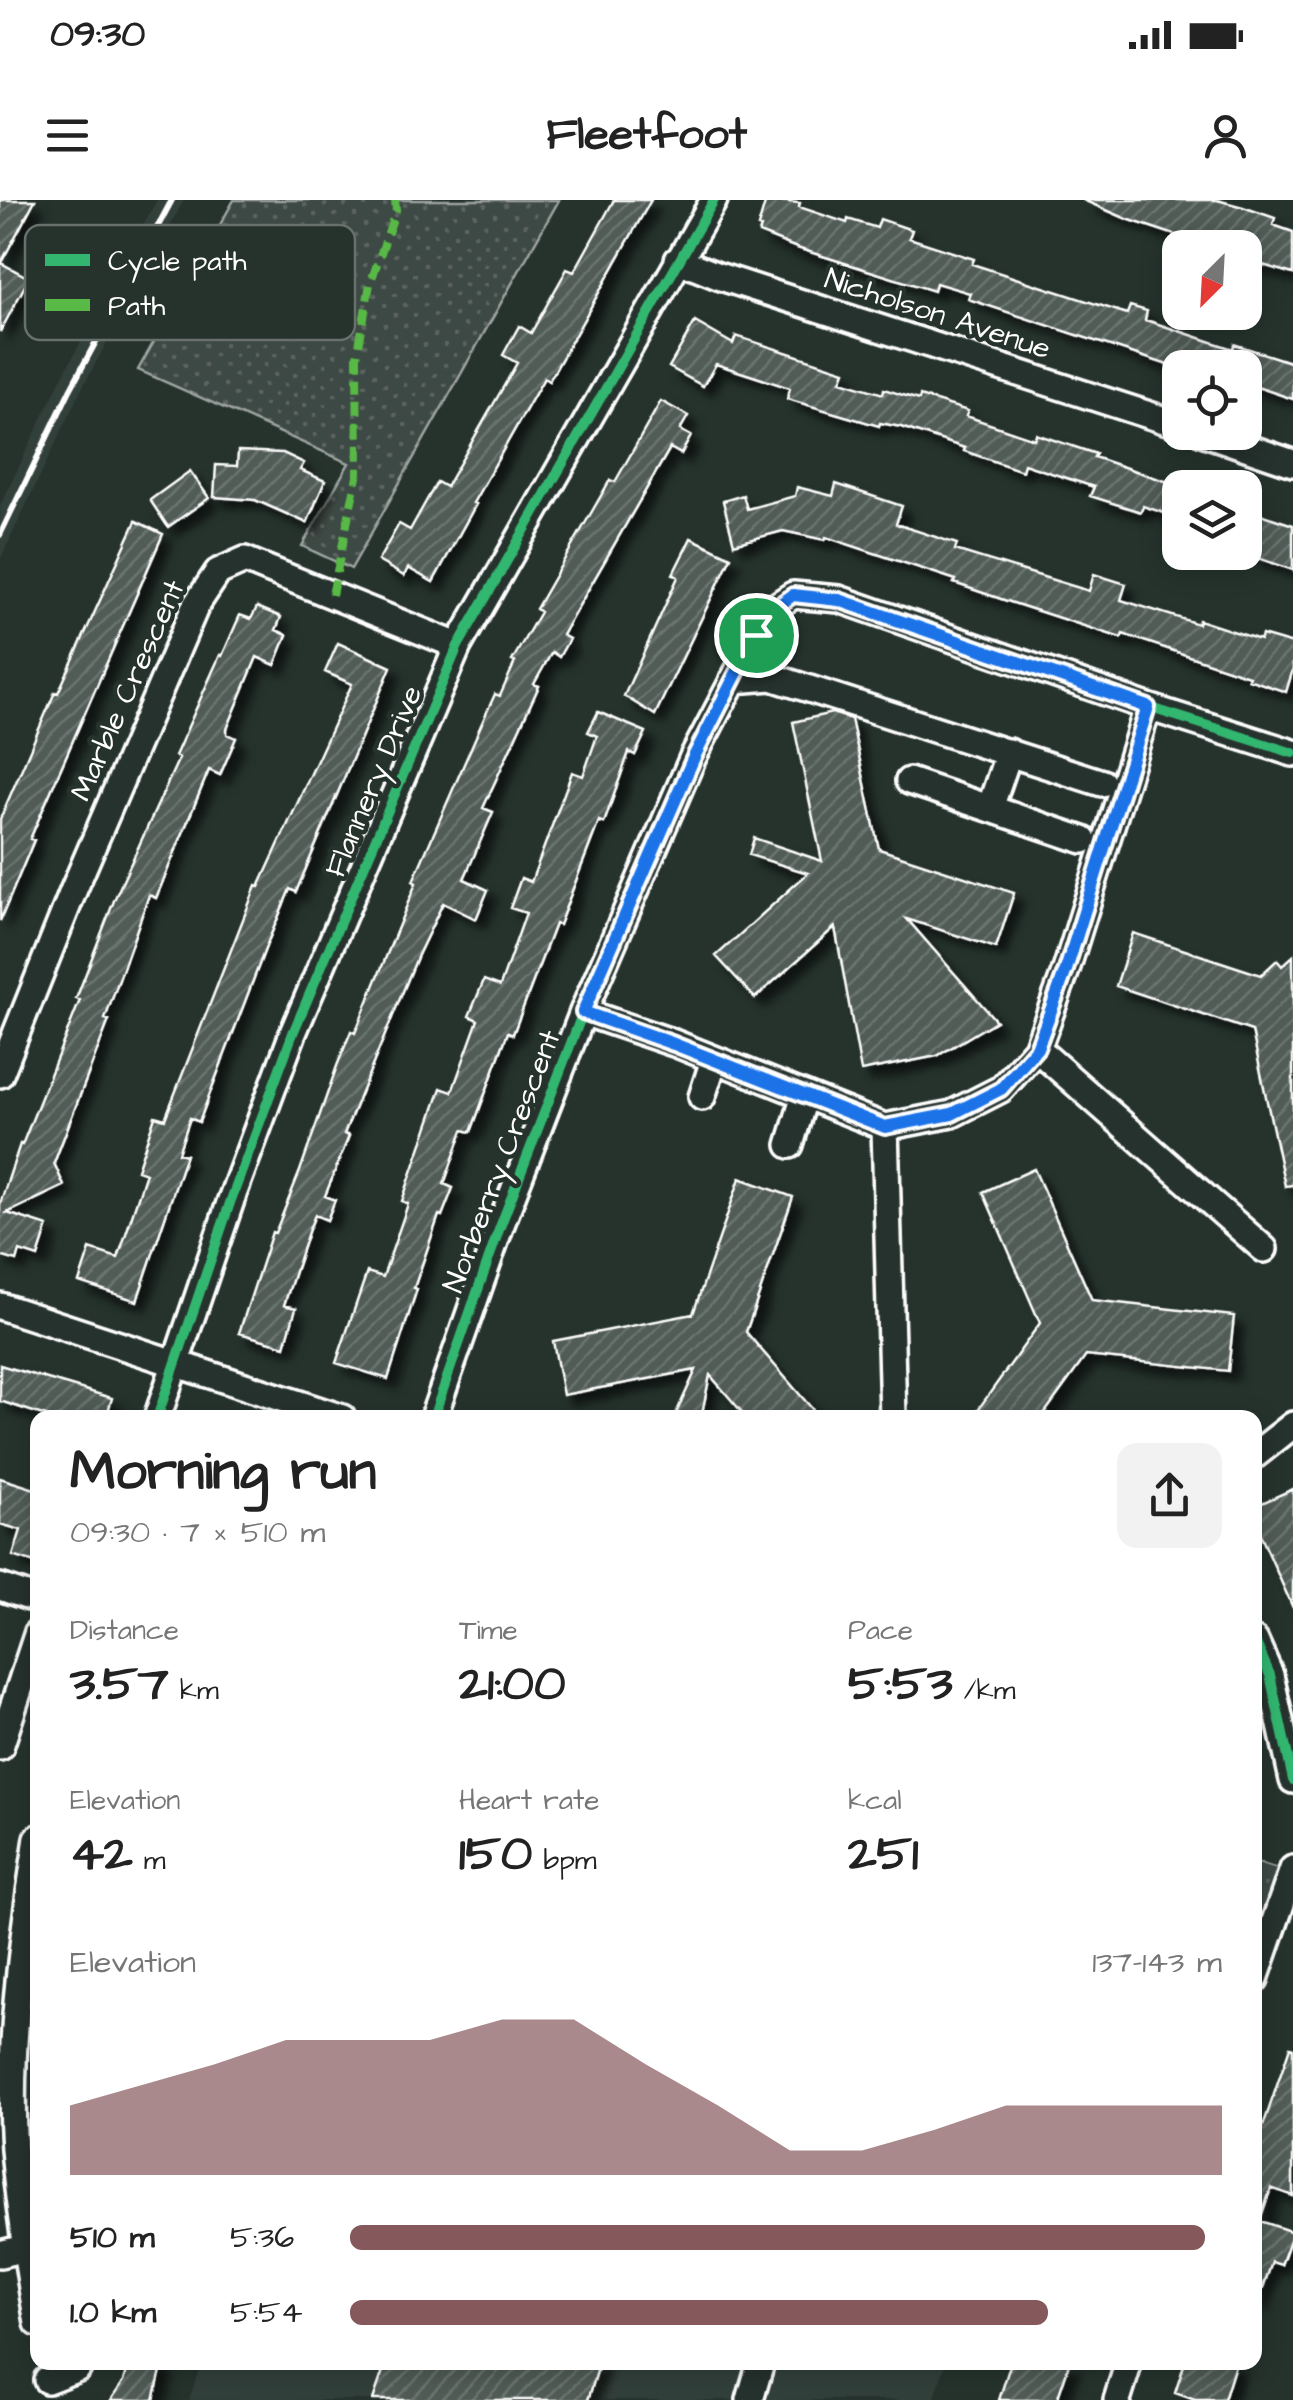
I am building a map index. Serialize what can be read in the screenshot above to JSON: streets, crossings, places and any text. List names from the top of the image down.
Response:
{
  "streets": {
    "street": [
      "Nicholson Avenue",
      "Marble Crescent",
      "Flannery Drive",
      "Norberry Crescent"
    ]
  },
  "crossings": [
    ["Nicholson Avenue", "Flannery Drive"],
    ["Marble Crescent", "Flannery Drive"]
  ],
  "legend": ["Cycle path", "Path"],
  "north": "bottom left",
  "page": {
    "status": "09:30",
    "header": "Fleetfoot",
    "heading": ["Morning run", "09:30 · 7 × 510 m"],
    "stats": [
      ["Distance", "3.57 km"],
      ["Time", "21:00"],
      ["Pace", "5:53 /km"],
      ["Elevation", "42 m"],
      ["Heart rate", "150 bpm"],
      ["kcal", "251"]
    ],
    "chart": ["Elevation", "137–143 m"],
    "list": [
      {
        "name": "510 m",
        "note": "5:36"
      },
      {
        "name": "1.0 km",
        "note": "5:54"
      }
    ]
  }
}
